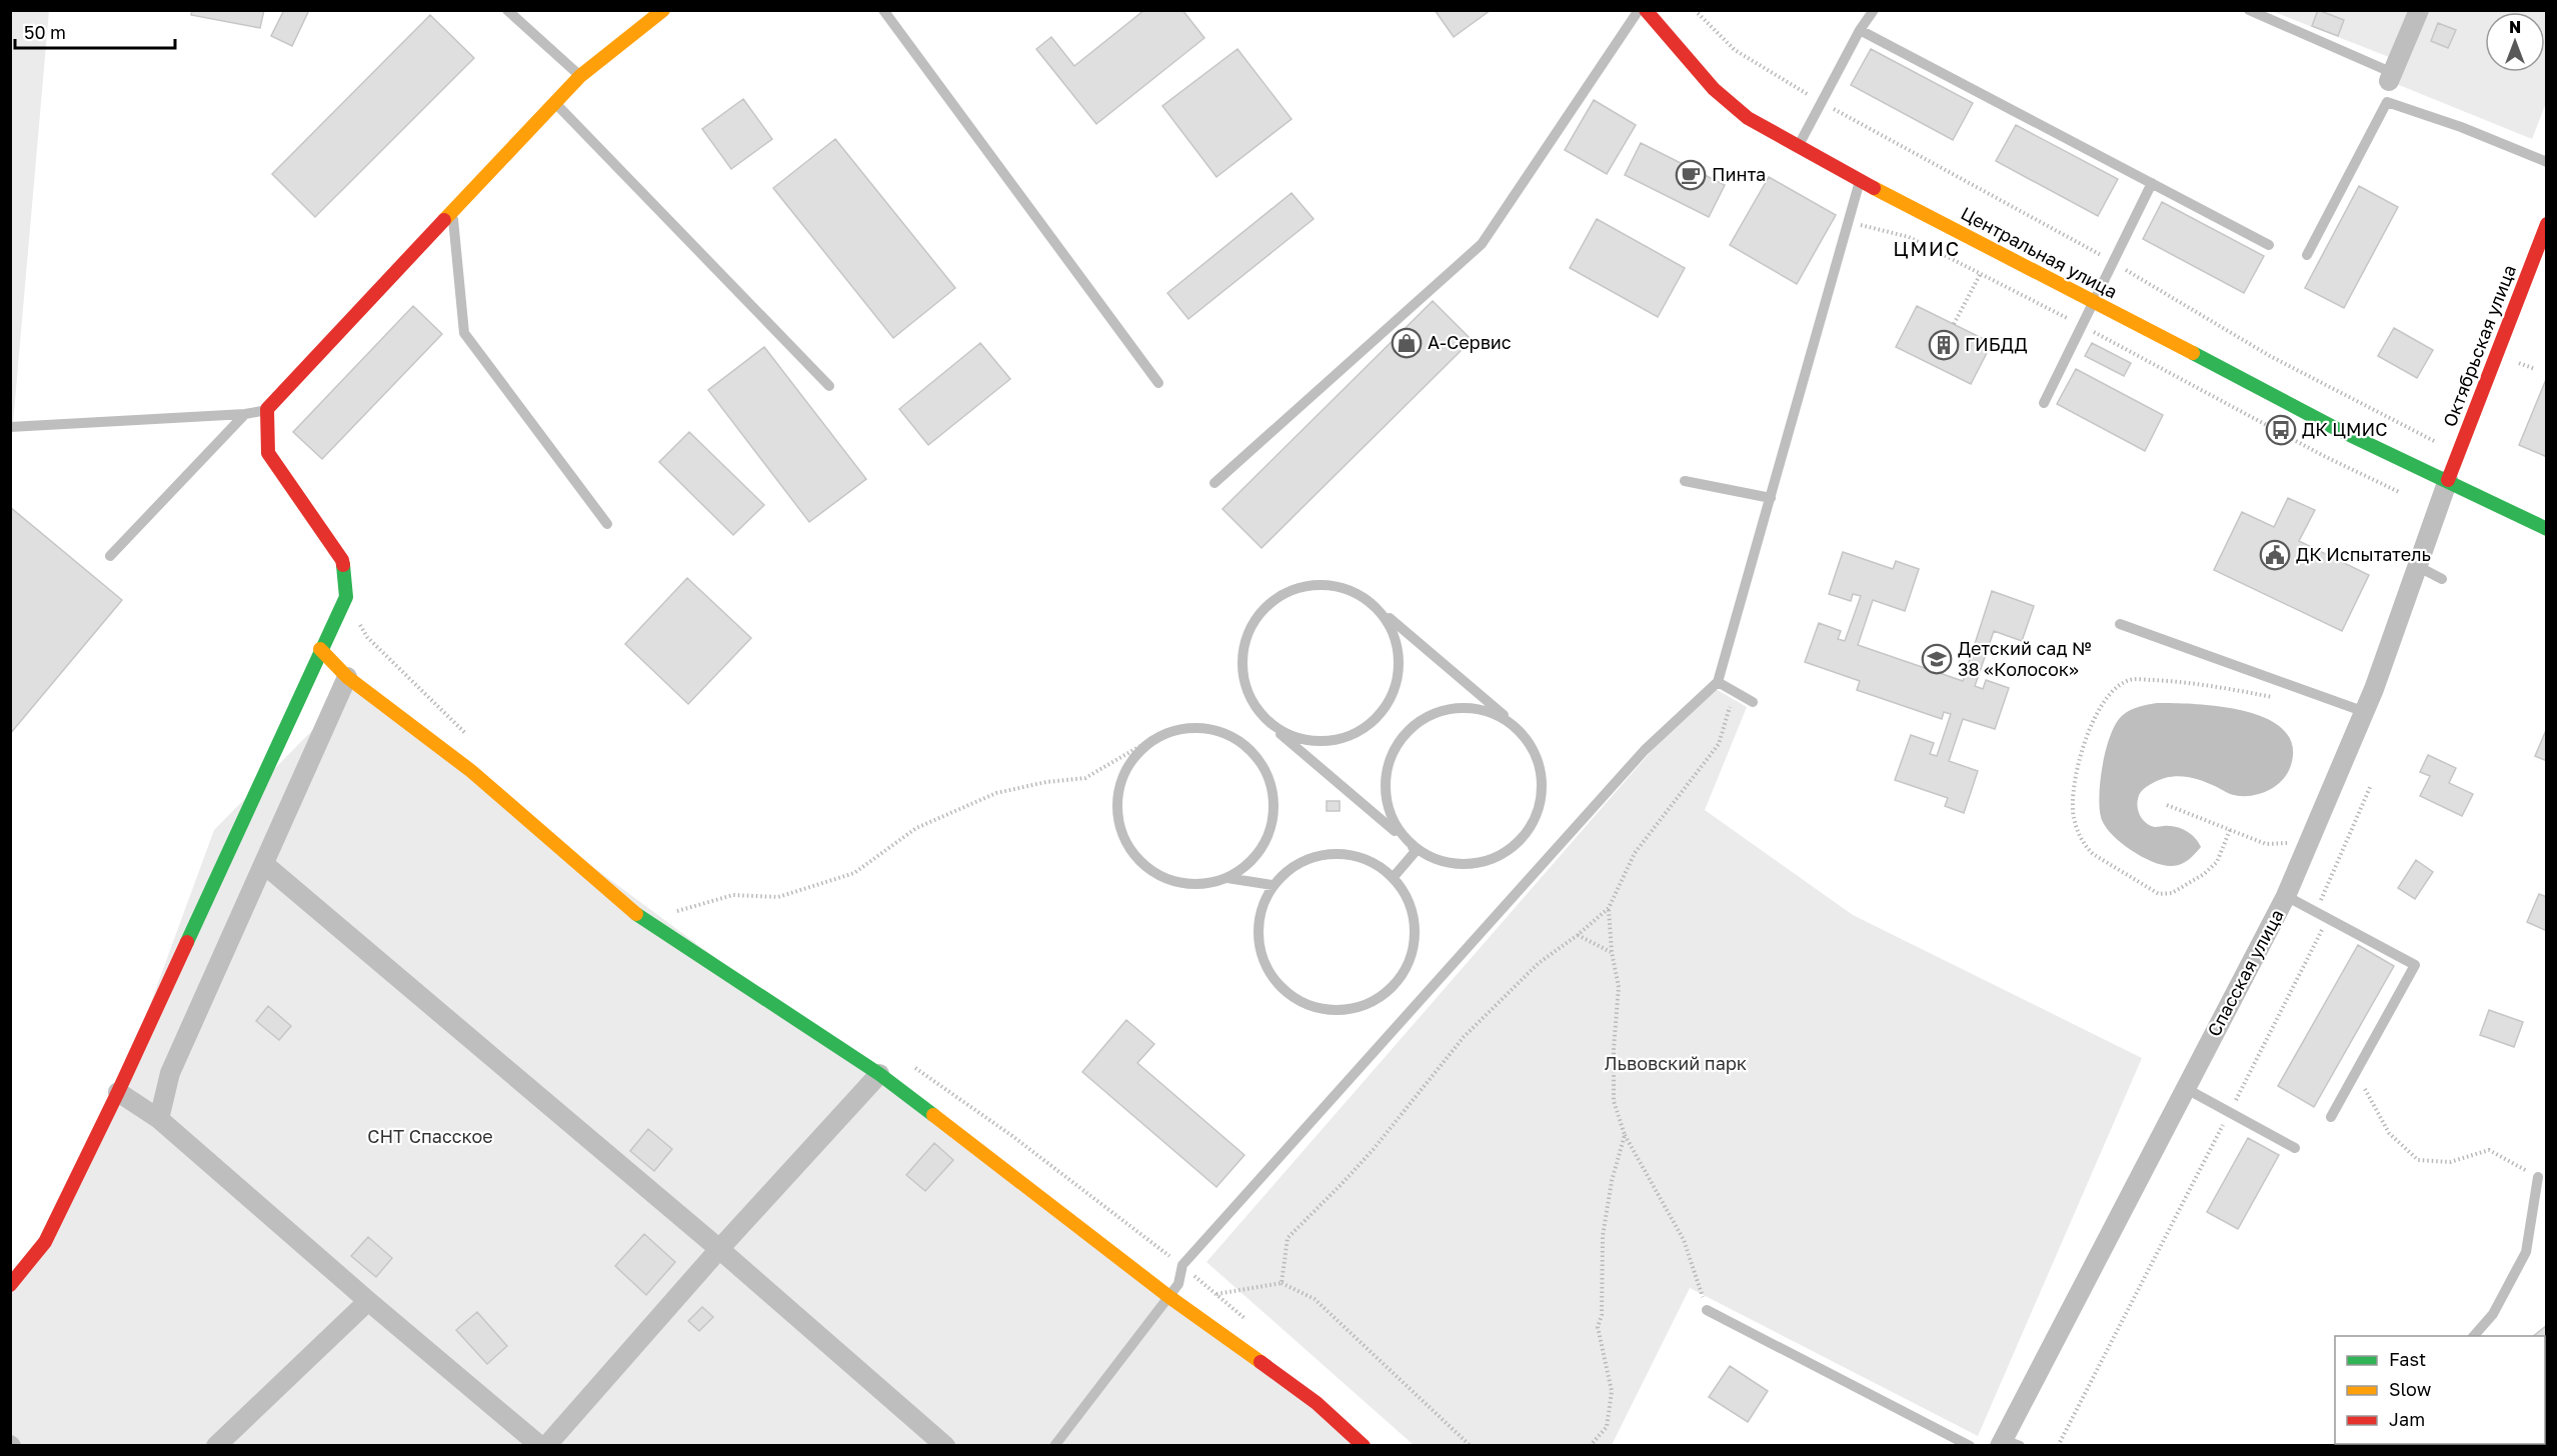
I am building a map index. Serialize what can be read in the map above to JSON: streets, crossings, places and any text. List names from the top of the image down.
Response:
{
  "streets": {
    "street": ["Центральная улица", "Октябрьская улица", "Спасская улица"]
  },
  "crossings": [
    ["Центральная улица", "Октябрьская улица"],
    ["Центральная улица", "Спасская улица"],
    ["Октябрьская улица", "Спасская улица"]
  ],
  "districts": ["ЦМИС"],
  "parks": ["Львовский парк", "СНТ Спасское"],
  "places": {
    "cafe": ["Пинта"],
    "shop": ["A-Сервис"],
    "building": ["ГИБДД"],
    "bus stop": ["ДК ЦМИС"],
    "public building": ["ДК Испытатель"],
    "school or university": ["Детский сад № 38 «Колосок»"]
  },
  "legend": ["Fast", "Slow", "Jam"],
  "scale_bar": "50 m",
  "north": "top"
}
